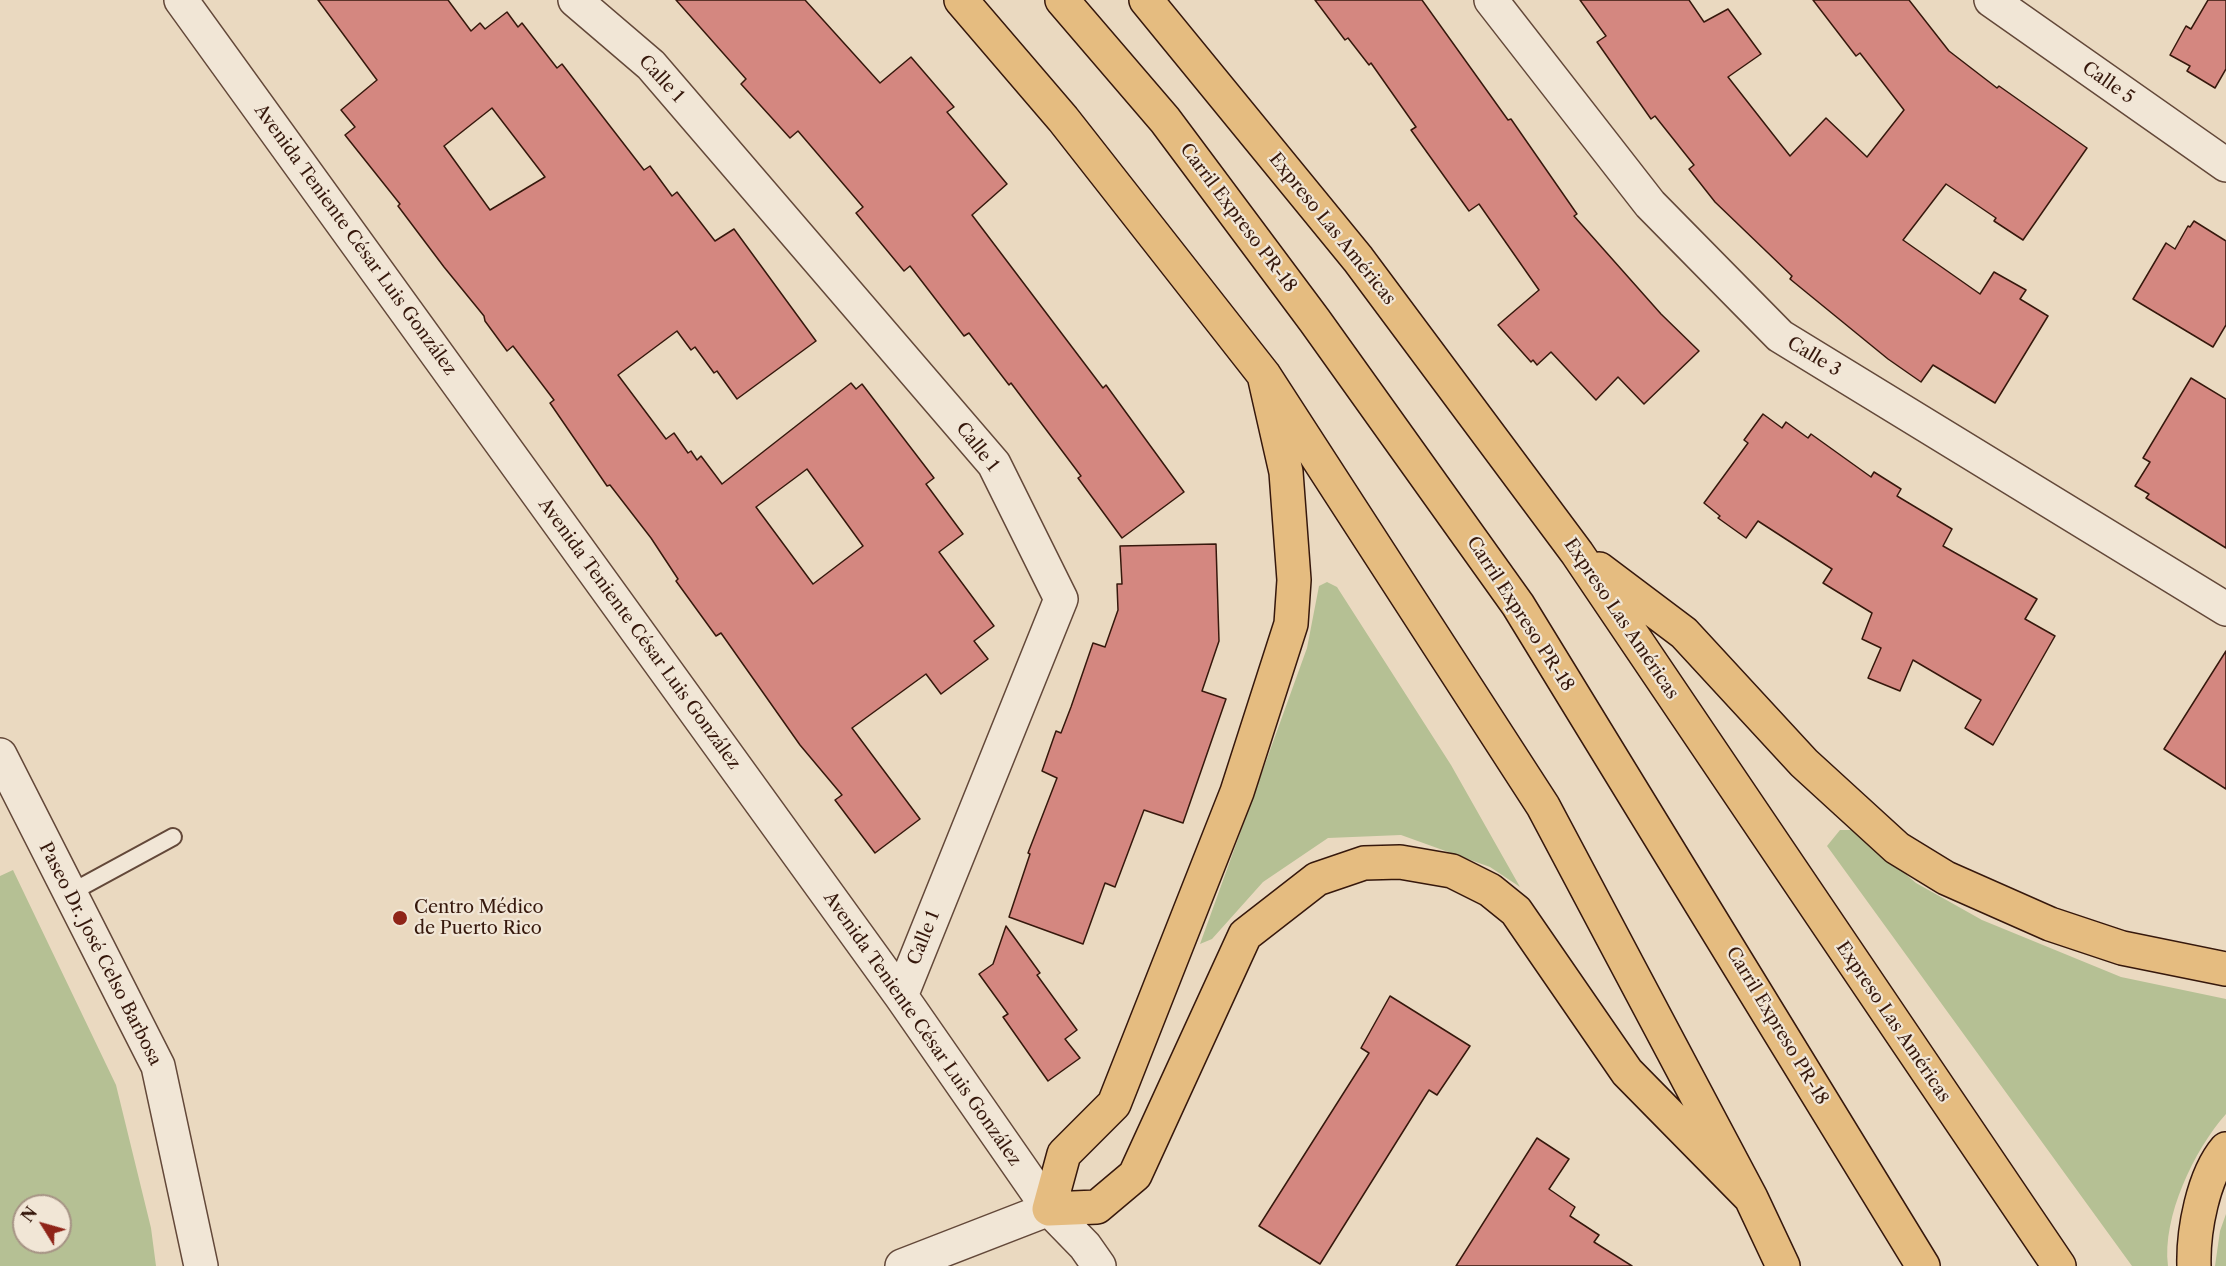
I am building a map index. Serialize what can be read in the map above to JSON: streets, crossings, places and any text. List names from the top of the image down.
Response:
{
  "streets": {
    "highway": ["Carril Expreso PR-18", "Expreso Las Américas"],
    "street": [
      "Calle 1",
      "Calle 5",
      "Avenida Teniente César Luis González",
      "Calle 3",
      "Paseo Dr. José Celso Barbosa"
    ]
  },
  "crossings": [
    ["Calle 1", "Avenida Teniente César Luis González"]
  ],
  "places": ["Centro Médico de Puerto Rico"],
  "north": "top left"
}
